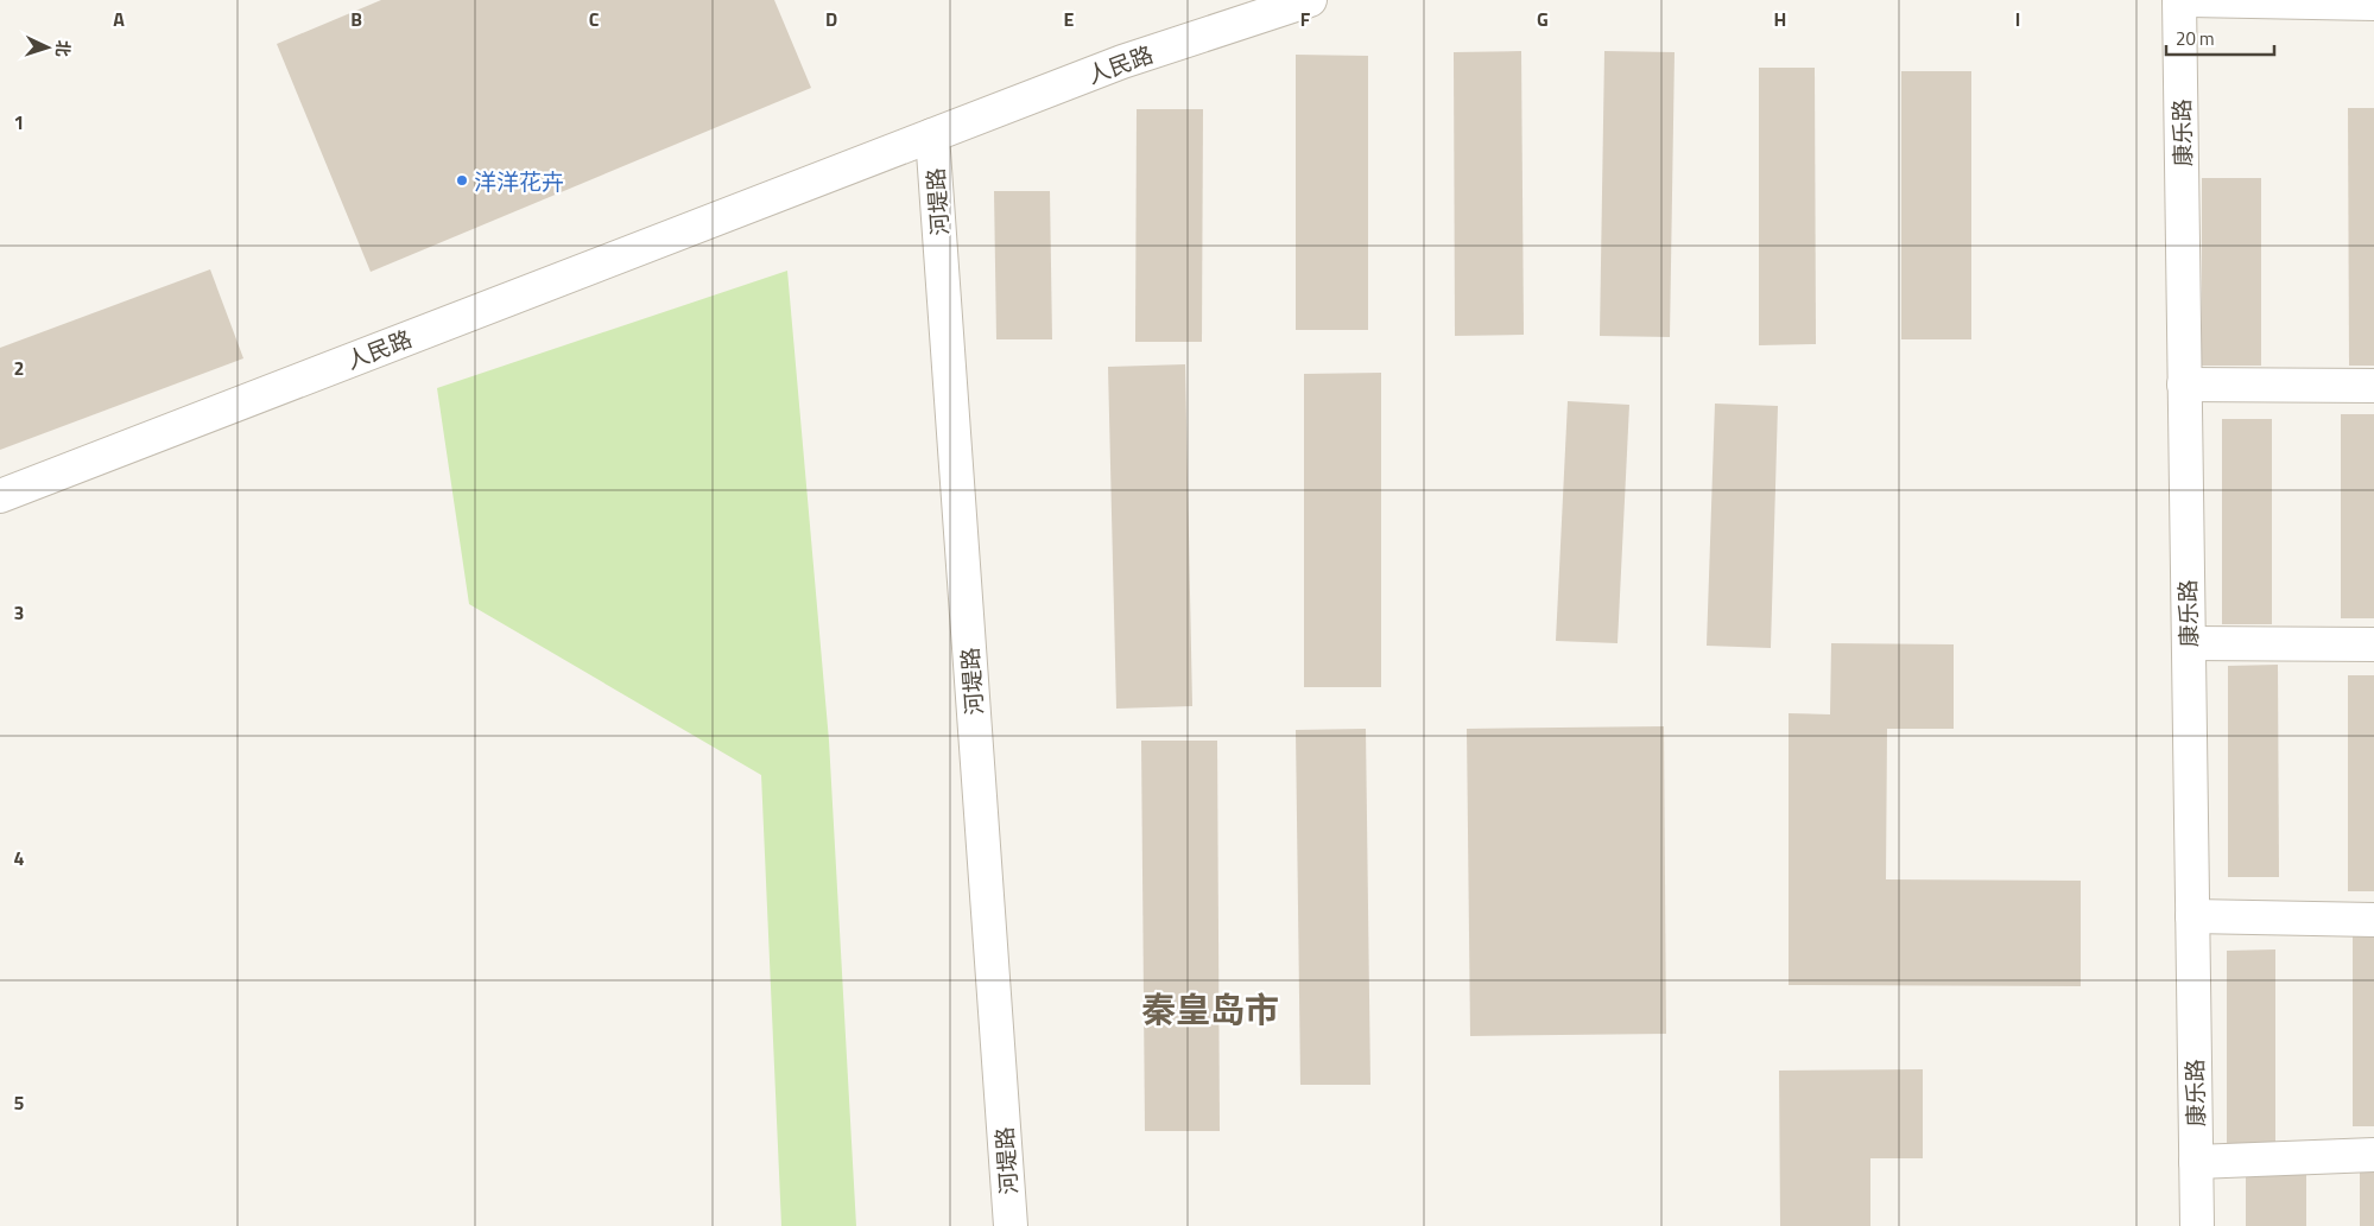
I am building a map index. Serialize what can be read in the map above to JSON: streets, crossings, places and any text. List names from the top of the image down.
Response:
{
  "streets": {
    "street": ["人民路", "康乐路", "河堤路"]
  },
  "crossings": [
    ["人民路", "河堤路"]
  ],
  "districts": ["秦皇岛市"],
  "places": ["洋洋花卉"],
  "scale_bar": "20 m",
  "north": "right",
  "grid": {
    "columns": [
      "A",
      "B",
      "C",
      "D",
      "E",
      "F",
      "G",
      "H",
      "I"
    ],
    "rows": [
      "1",
      "2",
      "3",
      "4",
      "5"
    ]
  }
}
